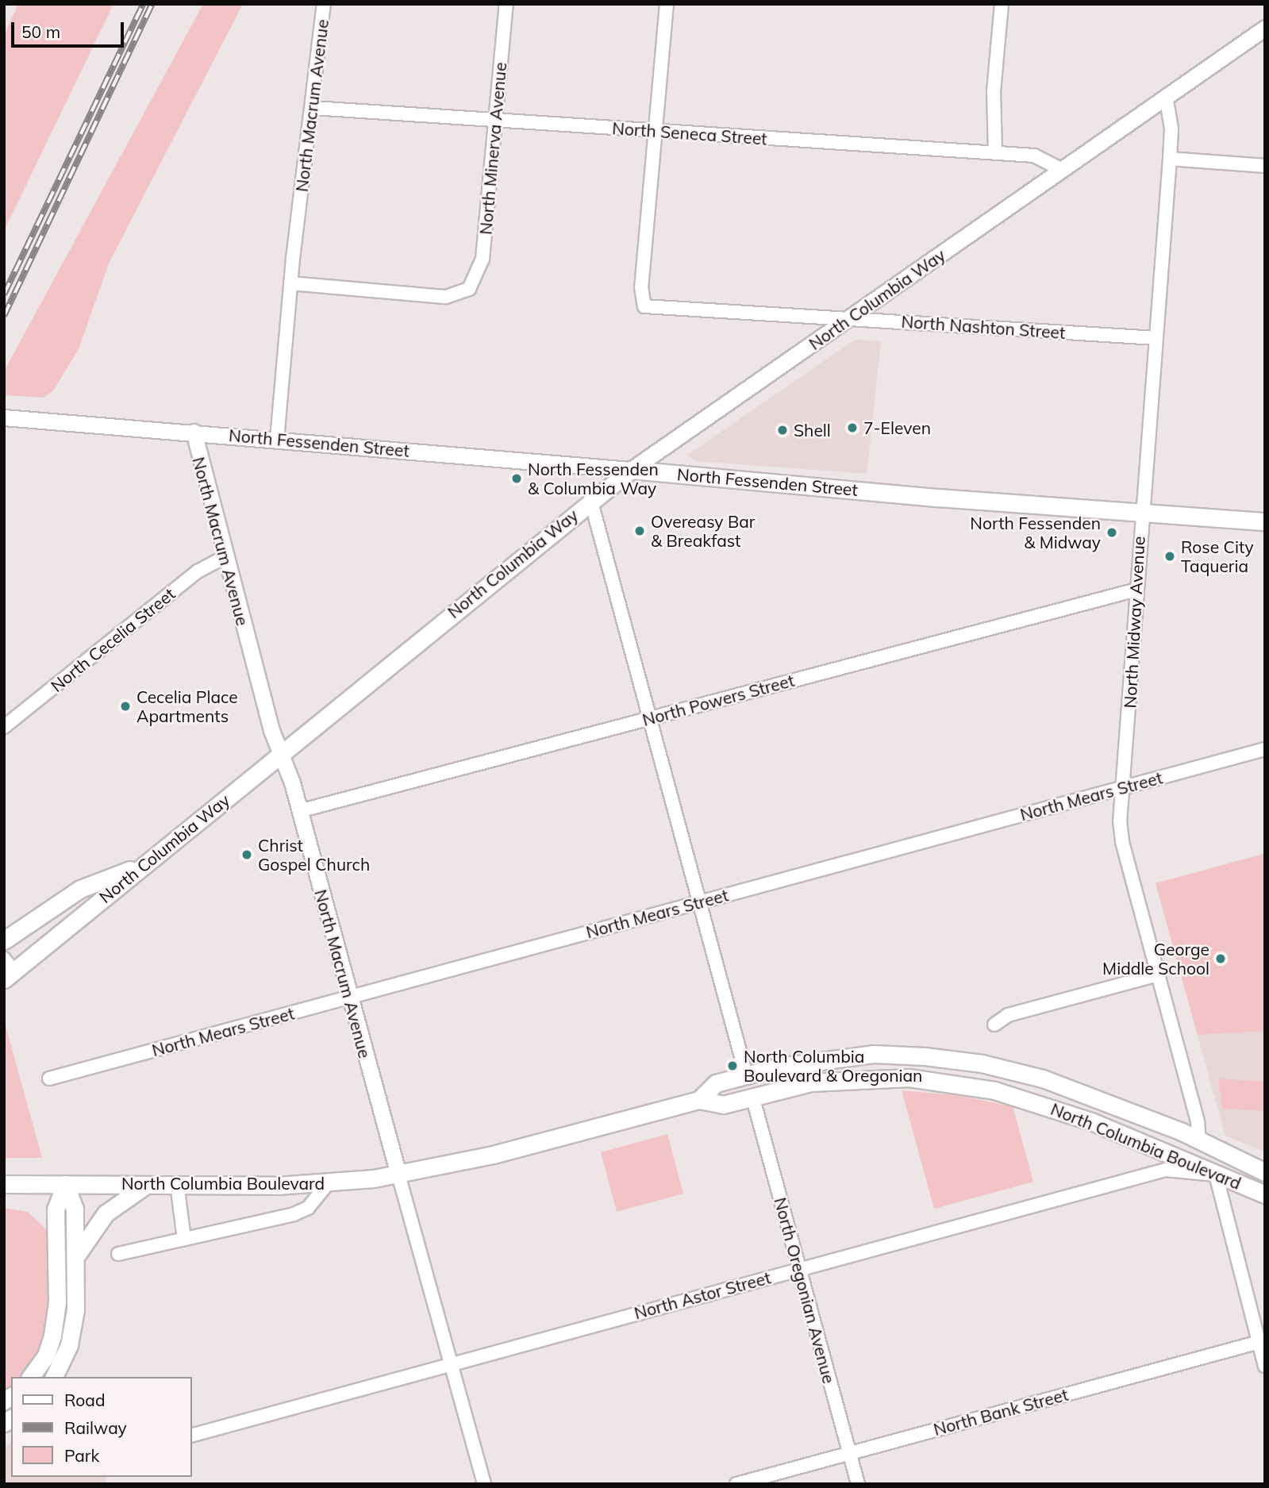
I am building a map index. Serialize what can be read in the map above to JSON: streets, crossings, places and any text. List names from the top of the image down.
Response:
{
  "streets": {
    "main road": ["North Columbia Way", "North Fessenden Street", "North Columbia Boulevard"],
    "street": [
      "North Macrum Avenue",
      "North Seneca Street",
      "North Minerva Avenue",
      "North Nashton Street",
      "North Midway Avenue",
      "North Cecelia Street",
      "North Powers Street",
      "North Mears Street",
      "North Oregonian Avenue",
      "North Astor Street",
      "North Bank Street"
    ]
  },
  "crossings": [
    ["North Macrum Avenue", "North Seneca Street"],
    ["North Macrum Avenue", "North Minerva Avenue"],
    ["North Macrum Avenue", "North Columbia Way"],
    ["North Macrum Avenue", "North Fessenden Street"],
    ["North Macrum Avenue", "North Cecelia Street"],
    ["North Macrum Avenue", "North Powers Street"],
    ["North Macrum Avenue", "North Mears Street"],
    ["North Macrum Avenue", "North Columbia Boulevard"],
    ["North Macrum Avenue", "North Astor Street"],
    ["North Seneca Street", "North Minerva Avenue"],
    ["North Seneca Street", "North Columbia Way"],
    ["North Seneca Street", "North Nashton Street"],
    ["North Columbia Way", "North Nashton Street"],
    ["North Columbia Way", "North Fessenden Street"],
    ["North Columbia Way", "North Midway Avenue"],
    ["North Nashton Street", "North Midway Avenue"],
    ["North Fessenden Street", "North Midway Avenue"],
    ["North Midway Avenue", "North Powers Street"],
    ["North Midway Avenue", "North Mears Street"],
    ["North Midway Avenue", "North Columbia Boulevard"],
    ["North Columbia Boulevard", "North Oregonian Avenue"],
    ["North Columbia Boulevard", "North Astor Street"],
    ["North Oregonian Avenue", "North Astor Street"],
    ["North Oregonian Avenue", "North Bank Street"]
  ],
  "places": [
    "7-Eleven",
    "Shell",
    "North Fessenden & Columbia Way",
    "Overeasy Bar & Breakfast",
    "North Fessenden & Midway",
    "Rose City Taqueria",
    "Cecelia Place Apartments",
    "Christ Gospel Church",
    "George Middle School",
    "North Columbia Boulevard & Oregonian"
  ],
  "legend": ["Road", "Railway", "Park"],
  "scale_bar": "50 m"
}
